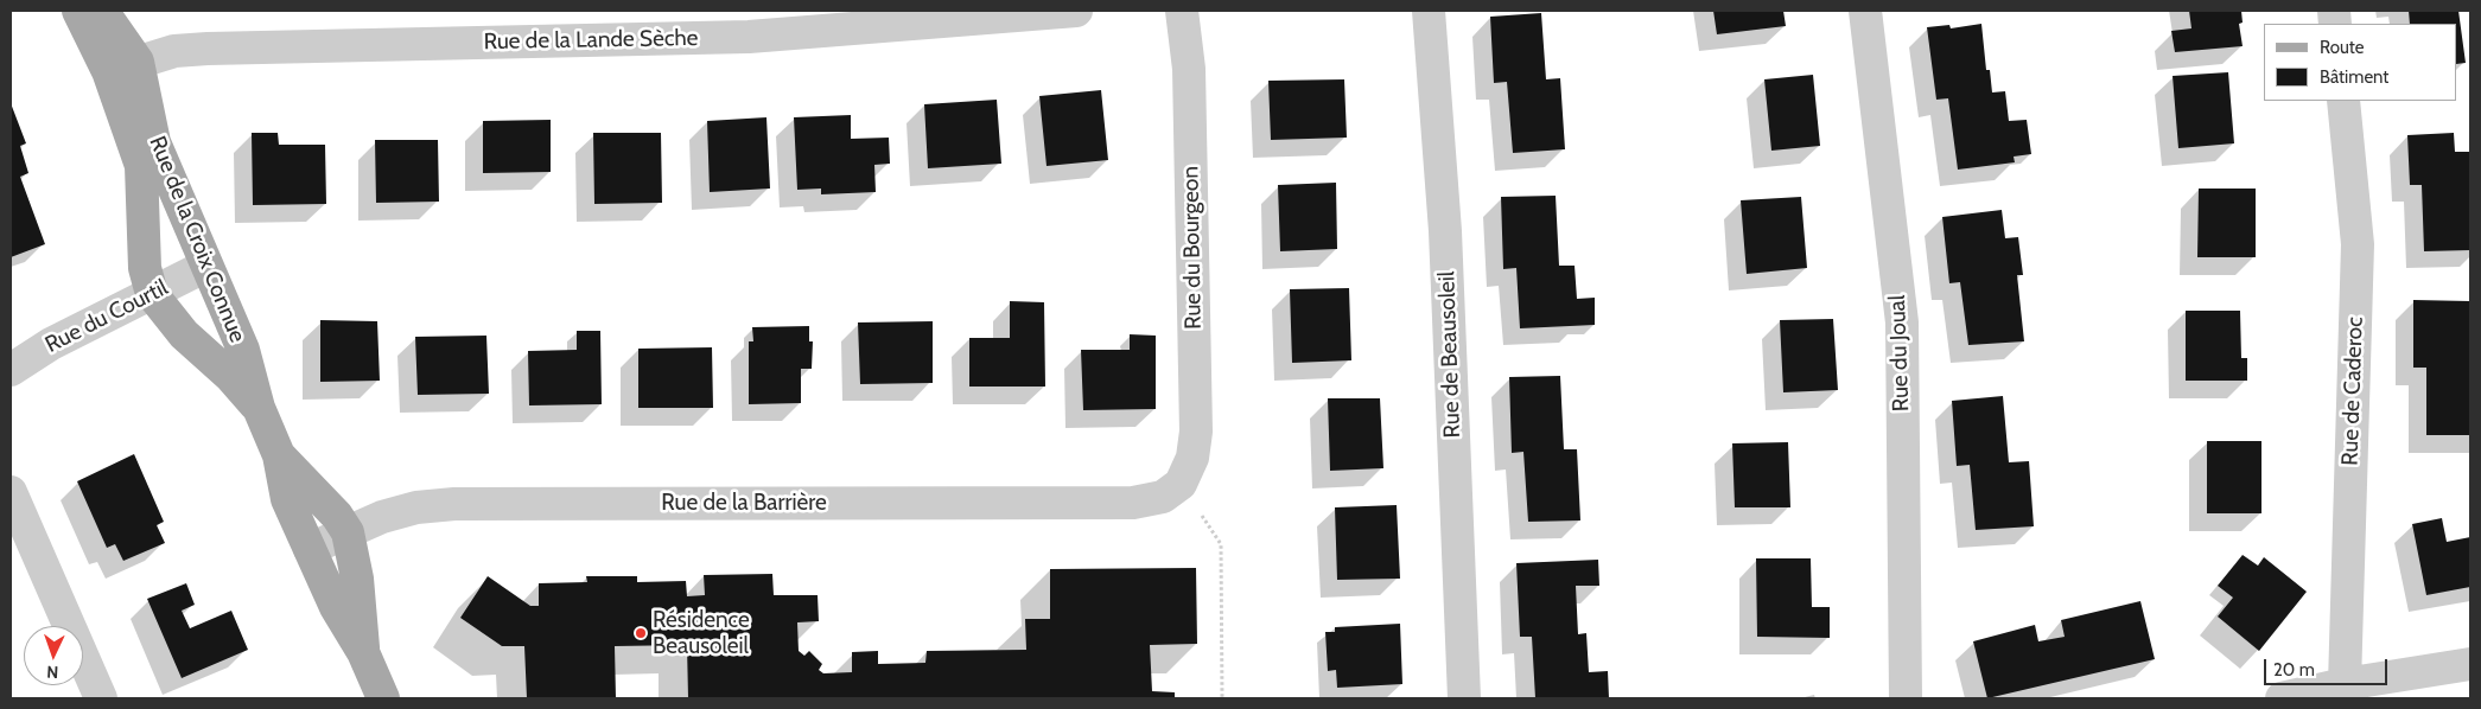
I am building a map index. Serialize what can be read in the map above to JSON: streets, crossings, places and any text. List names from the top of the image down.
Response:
{
  "streets": {
    "main road": ["Rue de la Croix Connue"],
    "street": [
      "Rue de la Lande Sèche",
      "Rue du Bourgeon",
      "Rue du Courtil",
      "Rue du Joual",
      "Rue de Beausoleil",
      "Rue de Caderoc",
      "Rue de la Barrière"
    ]
  },
  "crossings": [
    ["Rue de la Lande Sèche", "Rue de la Croix Connue"],
    ["Rue de la Croix Connue", "Rue du Courtil"],
    ["Rue de la Croix Connue", "Rue de la Barrière"],
    ["Rue du Bourgeon", "Rue de la Barrière"]
  ],
  "places": ["Résidence Beausoleil"],
  "legend": ["Route", "Bâtiment"],
  "scale_bar": "20 m",
  "north": "bottom"
}
